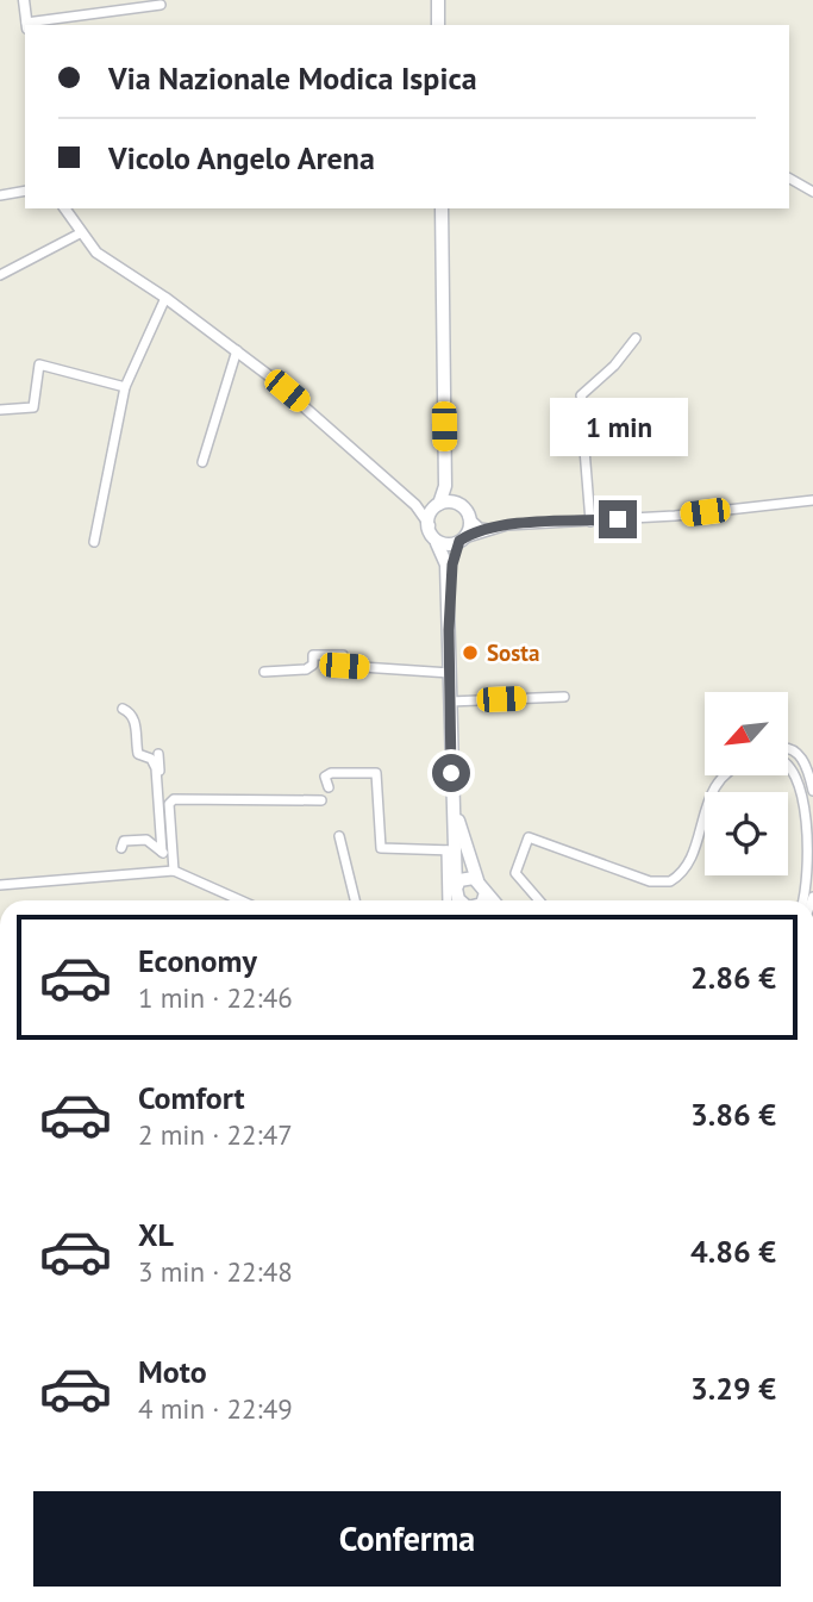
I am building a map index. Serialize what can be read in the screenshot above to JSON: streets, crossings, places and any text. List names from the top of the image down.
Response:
{
  "places": ["Sosta"],
  "north": "bottom left",
  "page": {
    "banner": ["Via Nazionale Modica Ispica", "Vicolo Angelo Arena"],
    "bubble": "1 min",
    "list": [
      {
        "name": "Economy",
        "note": "1 min · 22:46",
        "value": "2.86 €"
      },
      {
        "name": "Comfort",
        "note": "2 min · 22:47",
        "value": "3.86 €"
      },
      {
        "name": "XL",
        "note": "3 min · 22:48",
        "value": "4.86 €"
      },
      {
        "name": "Moto",
        "note": "4 min · 22:49",
        "value": "3.29 €"
      }
    ],
    "buttons": "Conferma"
  }
}
